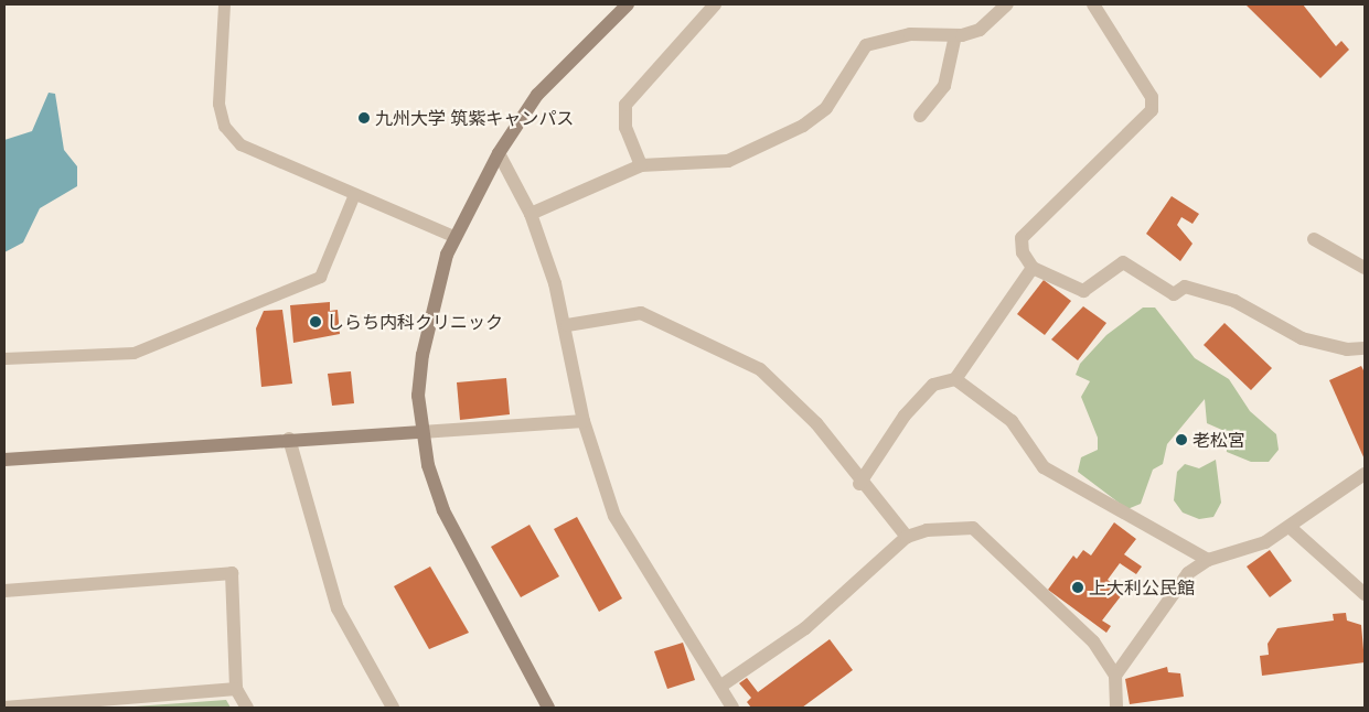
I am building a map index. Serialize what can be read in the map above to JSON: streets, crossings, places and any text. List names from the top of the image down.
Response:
{
  "places": [
    "九州大学 筑紫キャンパス",
    "しらち内科クリニック",
    "老松宮",
    "上大利公民館"
  ]
}
